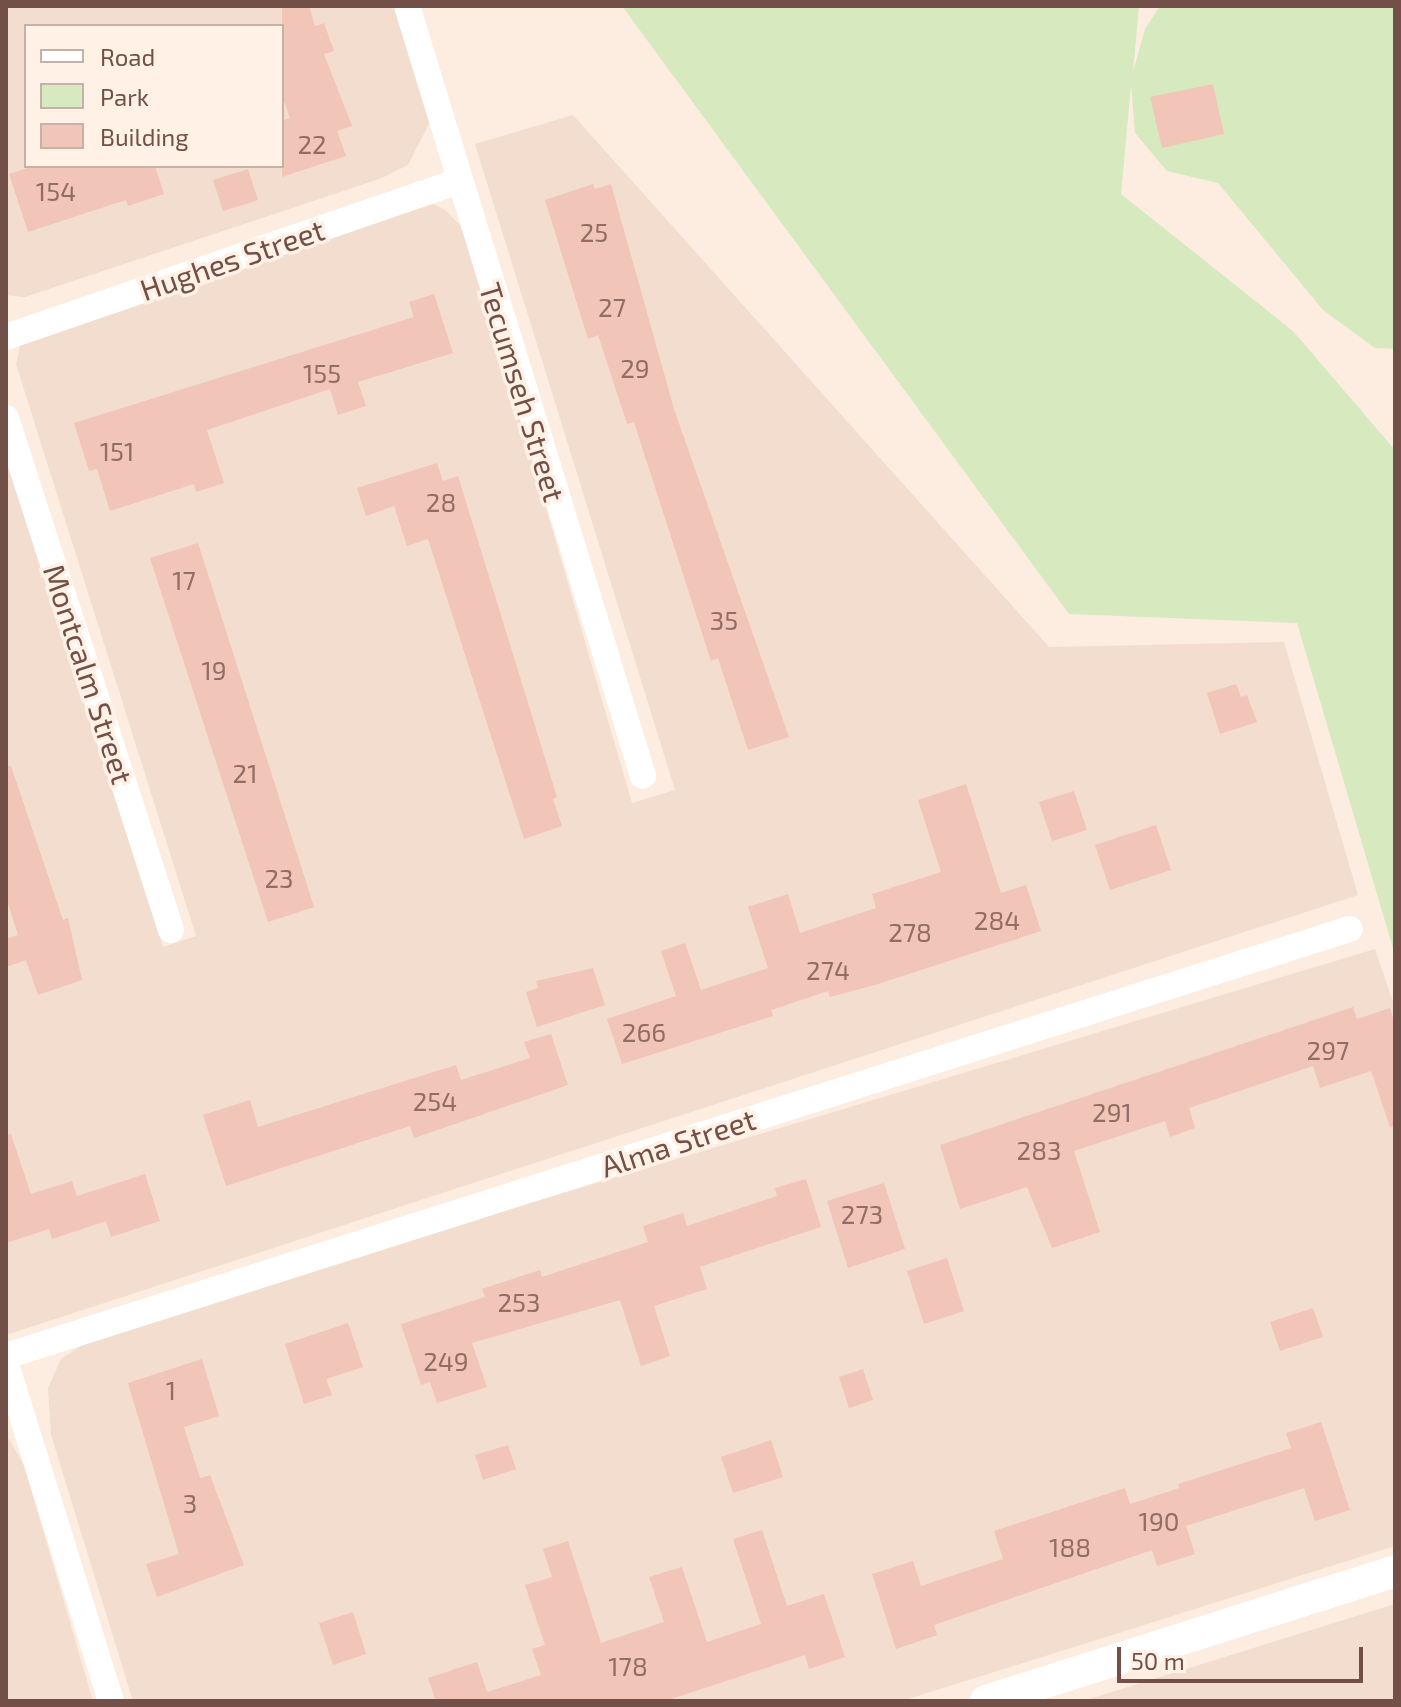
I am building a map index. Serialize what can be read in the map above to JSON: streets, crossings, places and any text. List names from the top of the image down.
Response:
{
  "streets": {
    "street": [
      "Hughes Street",
      "Tecumseh Street",
      "Montcalm Street",
      "Alma Street"
    ]
  },
  "crossings": [
    ["Hughes Street", "Tecumseh Street"]
  ],
  "house_numbers": [
    "22",
    "154",
    "25",
    "27",
    "29",
    "155",
    "151",
    "28",
    "17",
    "35",
    "19",
    "21",
    "23",
    "284",
    "278",
    "274",
    "266",
    "297",
    "254",
    "291",
    "283",
    "273",
    "253",
    "249",
    "1",
    "3",
    "190",
    "188",
    "178"
  ],
  "legend": ["Road", "Park", "Building"],
  "scale_bar": "50 m"
}
